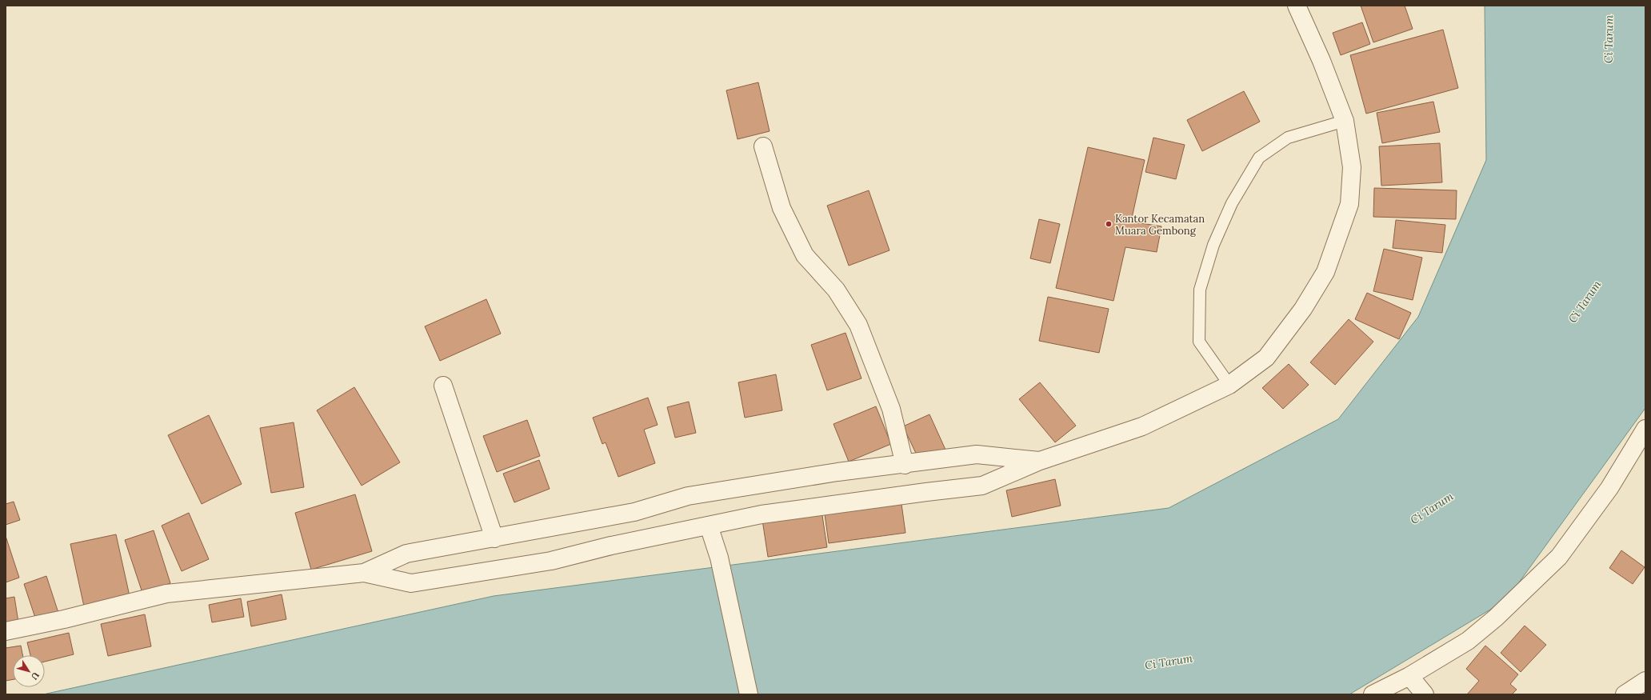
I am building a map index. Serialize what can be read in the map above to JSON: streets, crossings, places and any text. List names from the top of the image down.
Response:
{
  "water": ["Ci Tarum"],
  "places": ["Kantor Kecamatan Muara Gembong"],
  "north": "bottom right"
}
